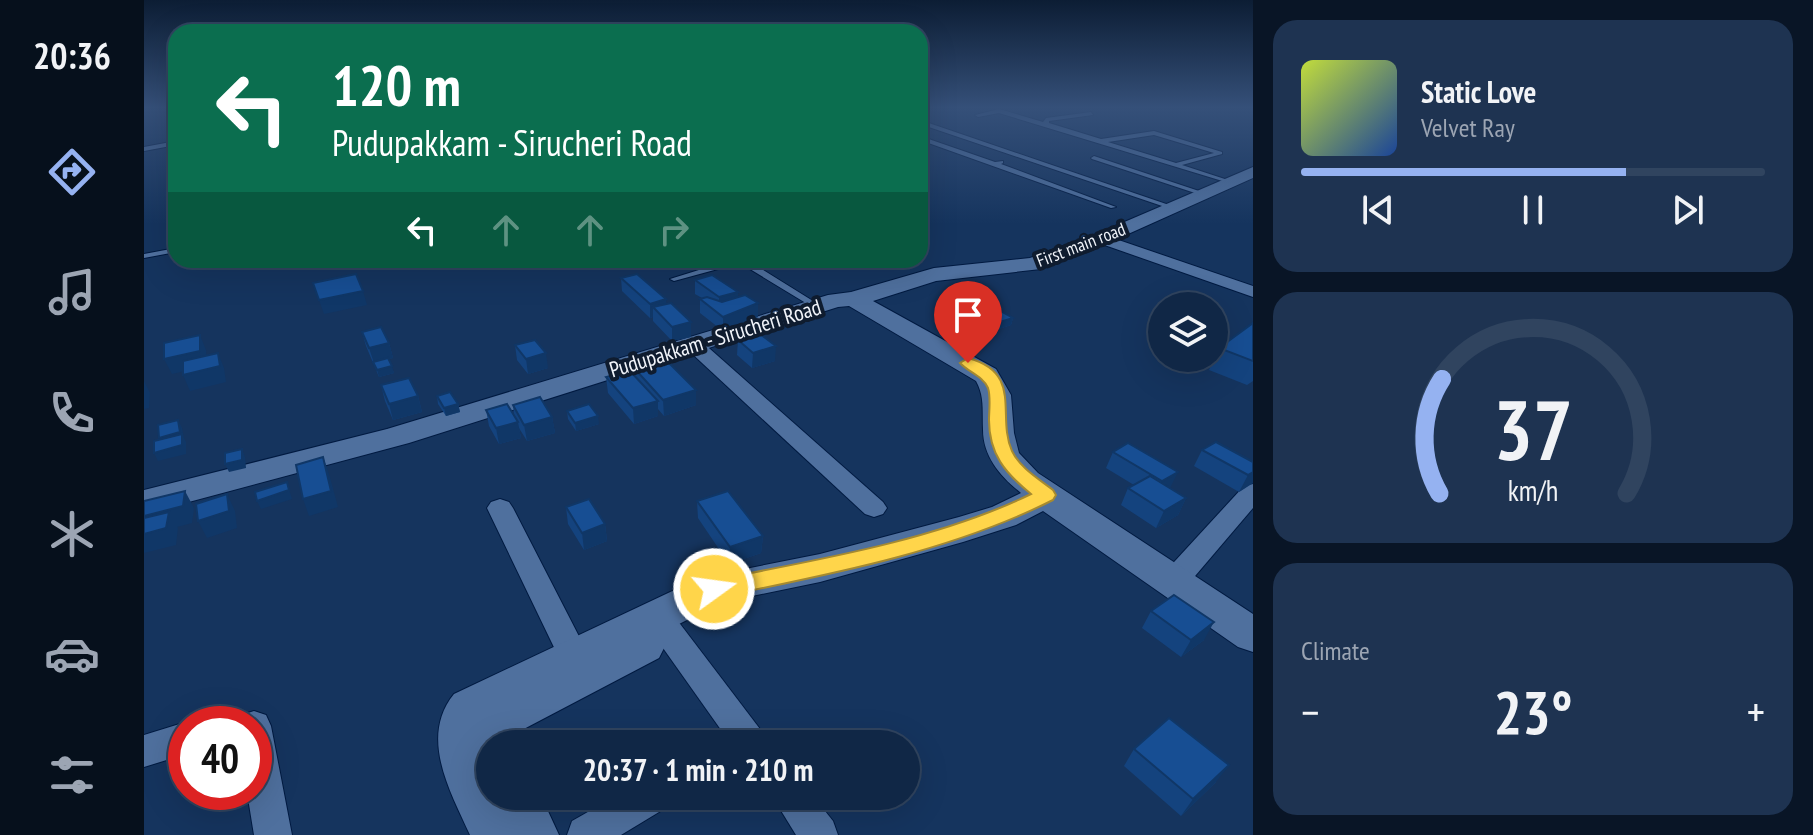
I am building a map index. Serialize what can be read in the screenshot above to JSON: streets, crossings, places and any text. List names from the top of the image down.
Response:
{
  "streets": {
    "street": ["First main road", "Pudupakkam - Sirucheri Road"]
  },
  "crossings": [
    ["First main road", "Pudupakkam - Sirucheri Road"]
  ],
  "page": {
    "tabs": "20:36",
    "turn": ["120 m", "Pudupakkam - Sirucheri Road"],
    "song": ["Static Love", "Velvet Ray"],
    "tile": "Climate",
    "heat": ["−", "23°", "+"],
    "limit": "40",
    "trip": "20:37 · 1 min · 210 m",
    "gauge": ["37", "km/h"]
  }
}
